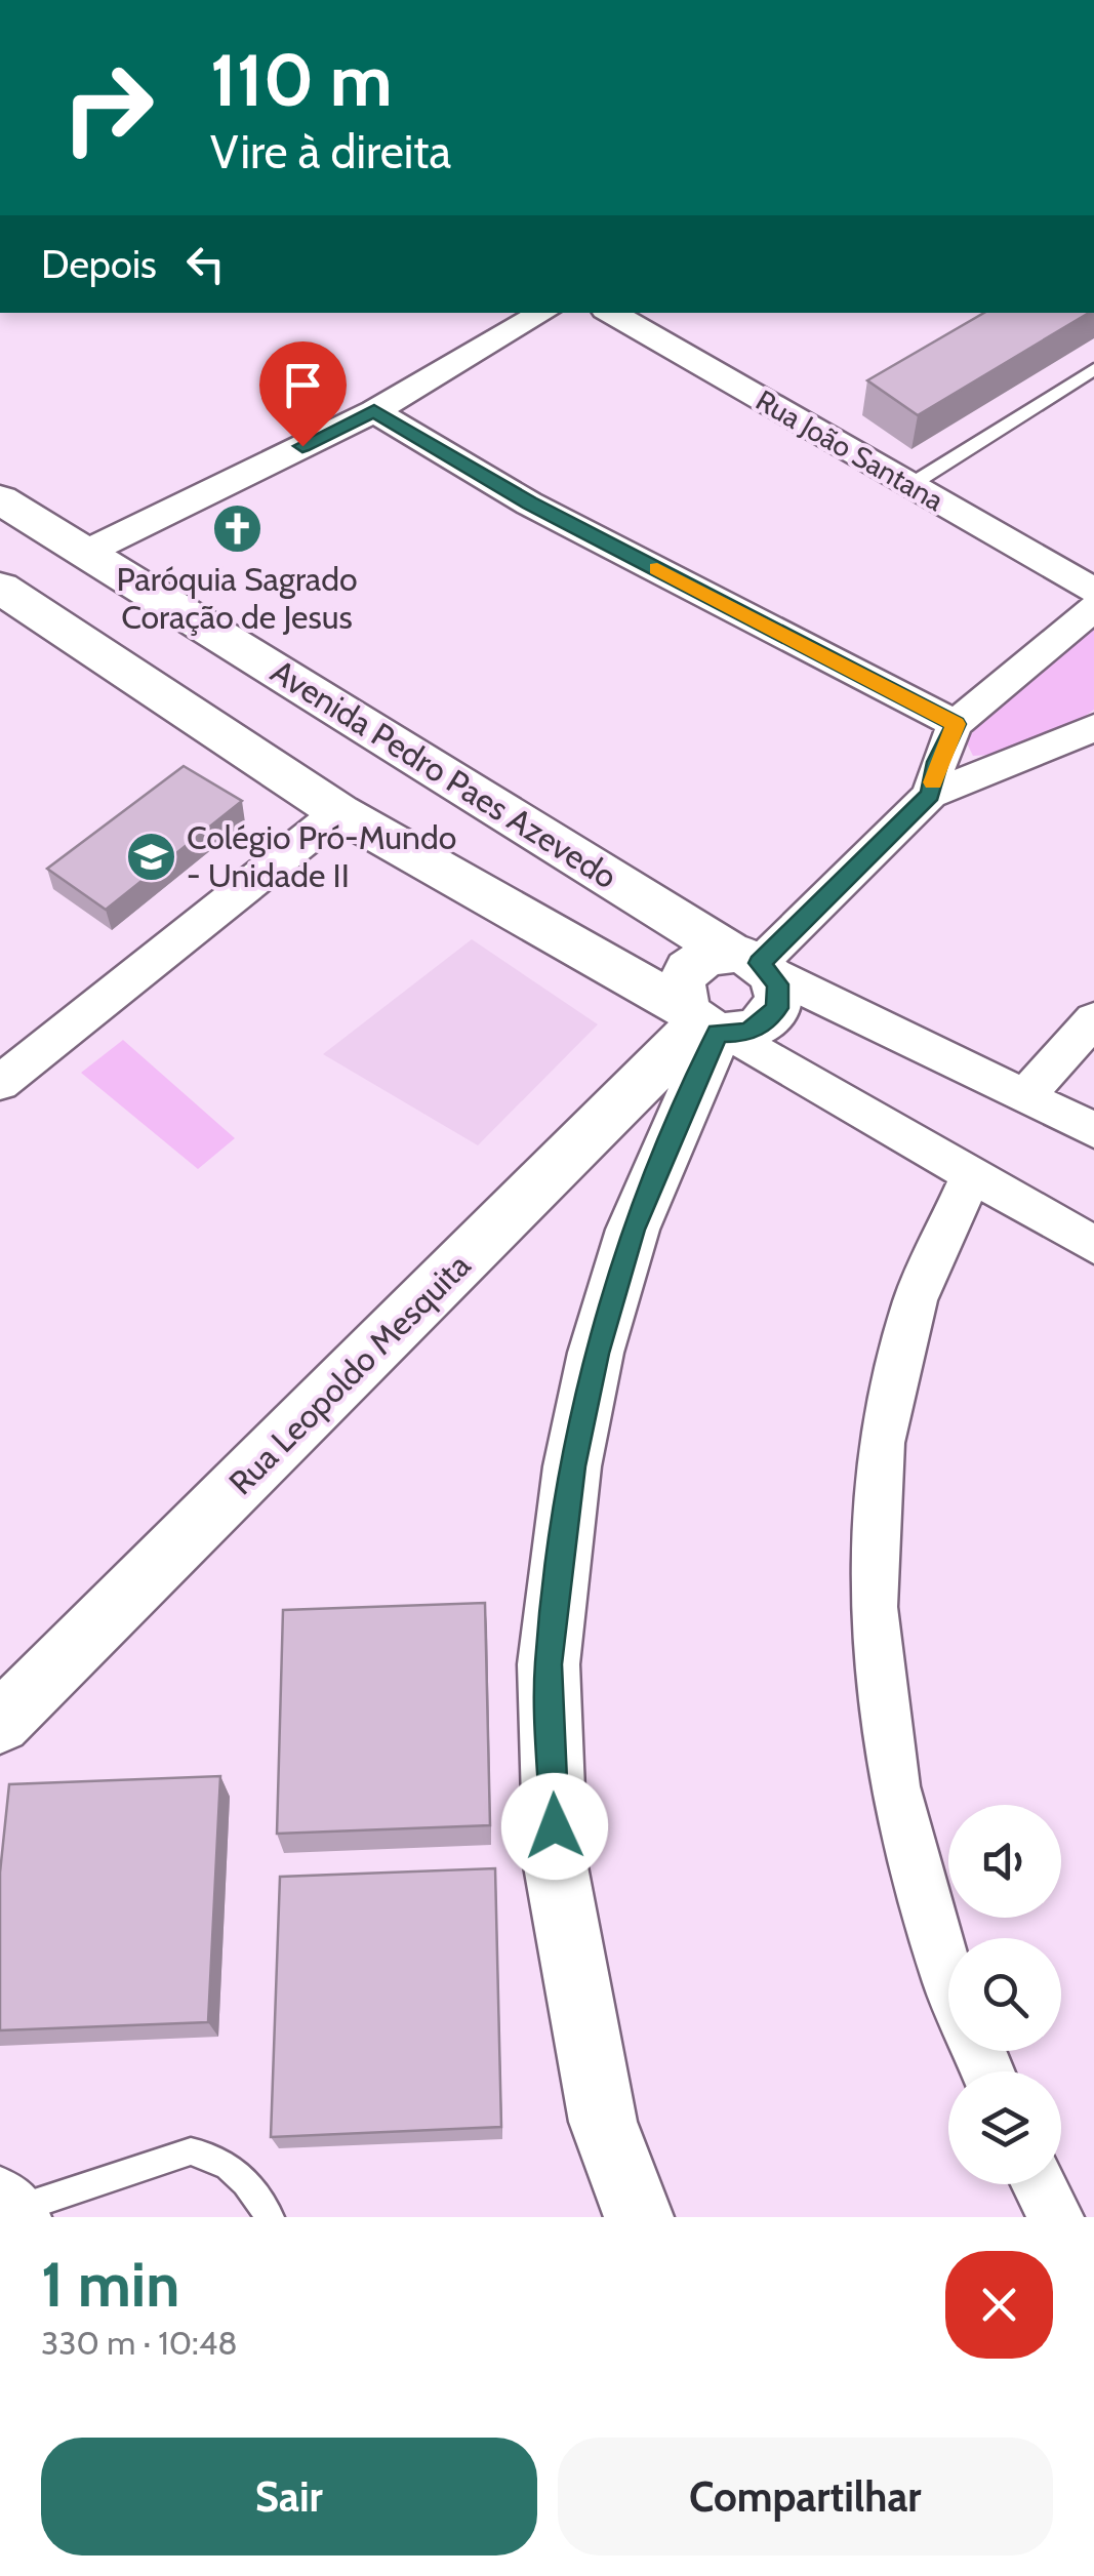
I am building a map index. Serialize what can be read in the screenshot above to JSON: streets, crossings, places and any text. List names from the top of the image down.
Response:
{
  "streets": {
    "street": ["Rua João Santana", "Avenida Pedro Paes Azevedo", "Rua Leopoldo Mesquita"]
  },
  "crossings": [
    ["Avenida Pedro Paes Azevedo", "Rua Leopoldo Mesquita"]
  ],
  "places": {
    "church": ["Paróquia Sagrado Coração de Jesus"],
    "school or university": ["Colégio Pró-Mundo - Unidade II"]
  },
  "page": {
    "turn": ["110 m", "Vire à direita"],
    "then": "Depois",
    "heading": ["1 min", "330 m · 10:48"],
    "buttons": ["Sair", "Compartilhar"]
  }
}
